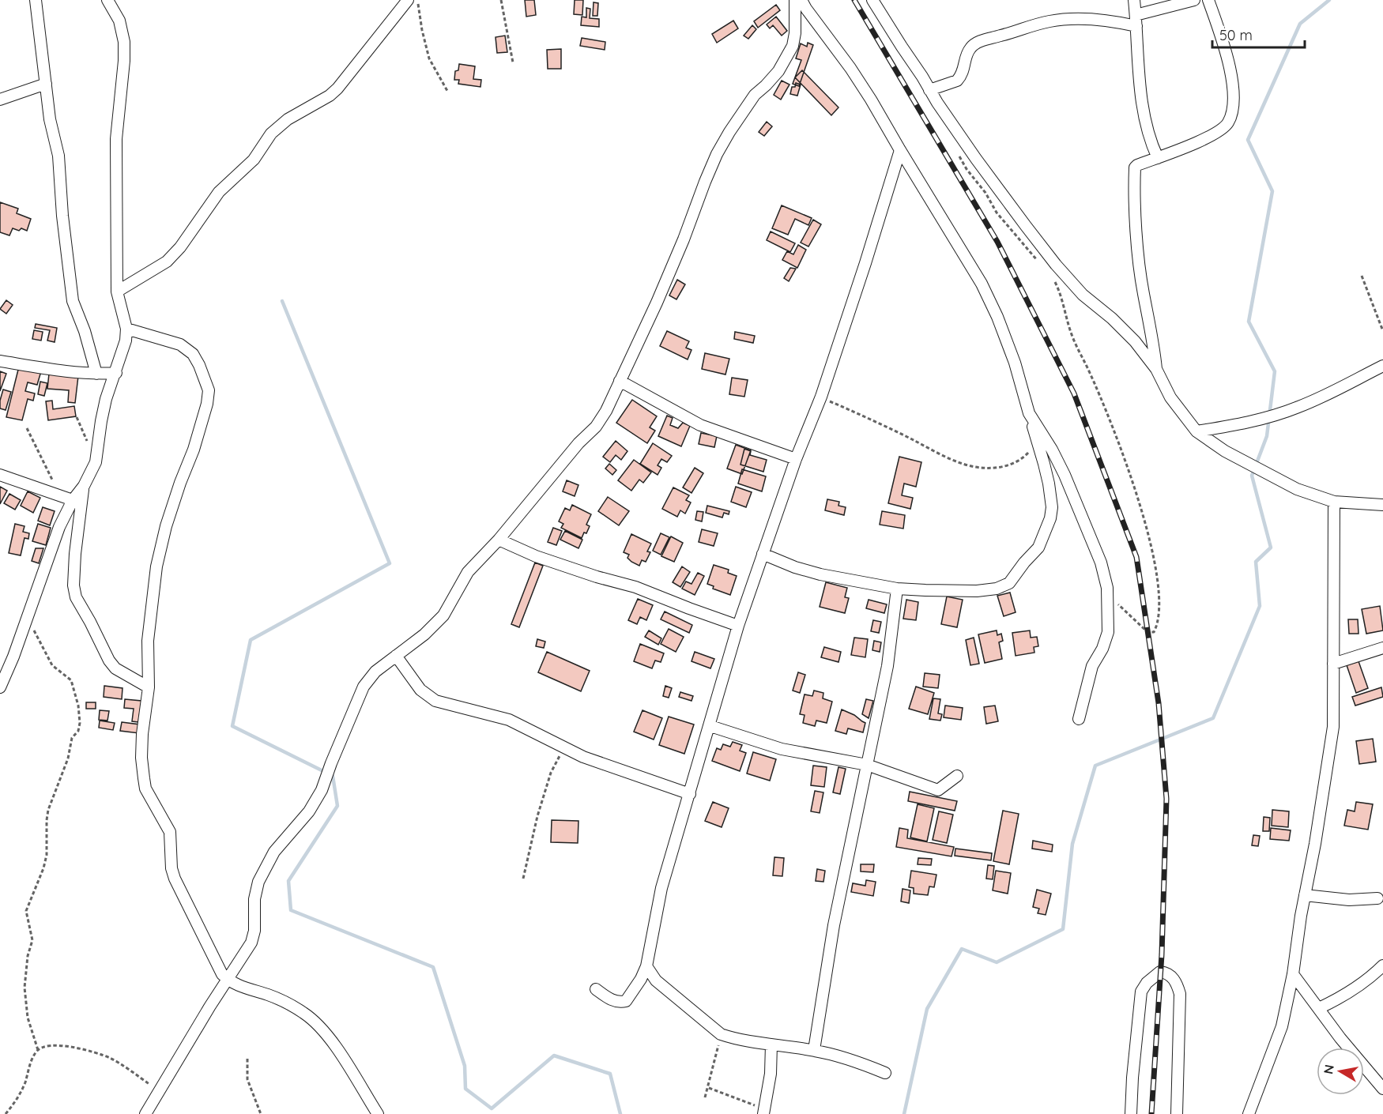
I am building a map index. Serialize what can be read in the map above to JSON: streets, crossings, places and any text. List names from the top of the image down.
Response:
{
  "scale_bar": "50 m",
  "north": "left"
}
